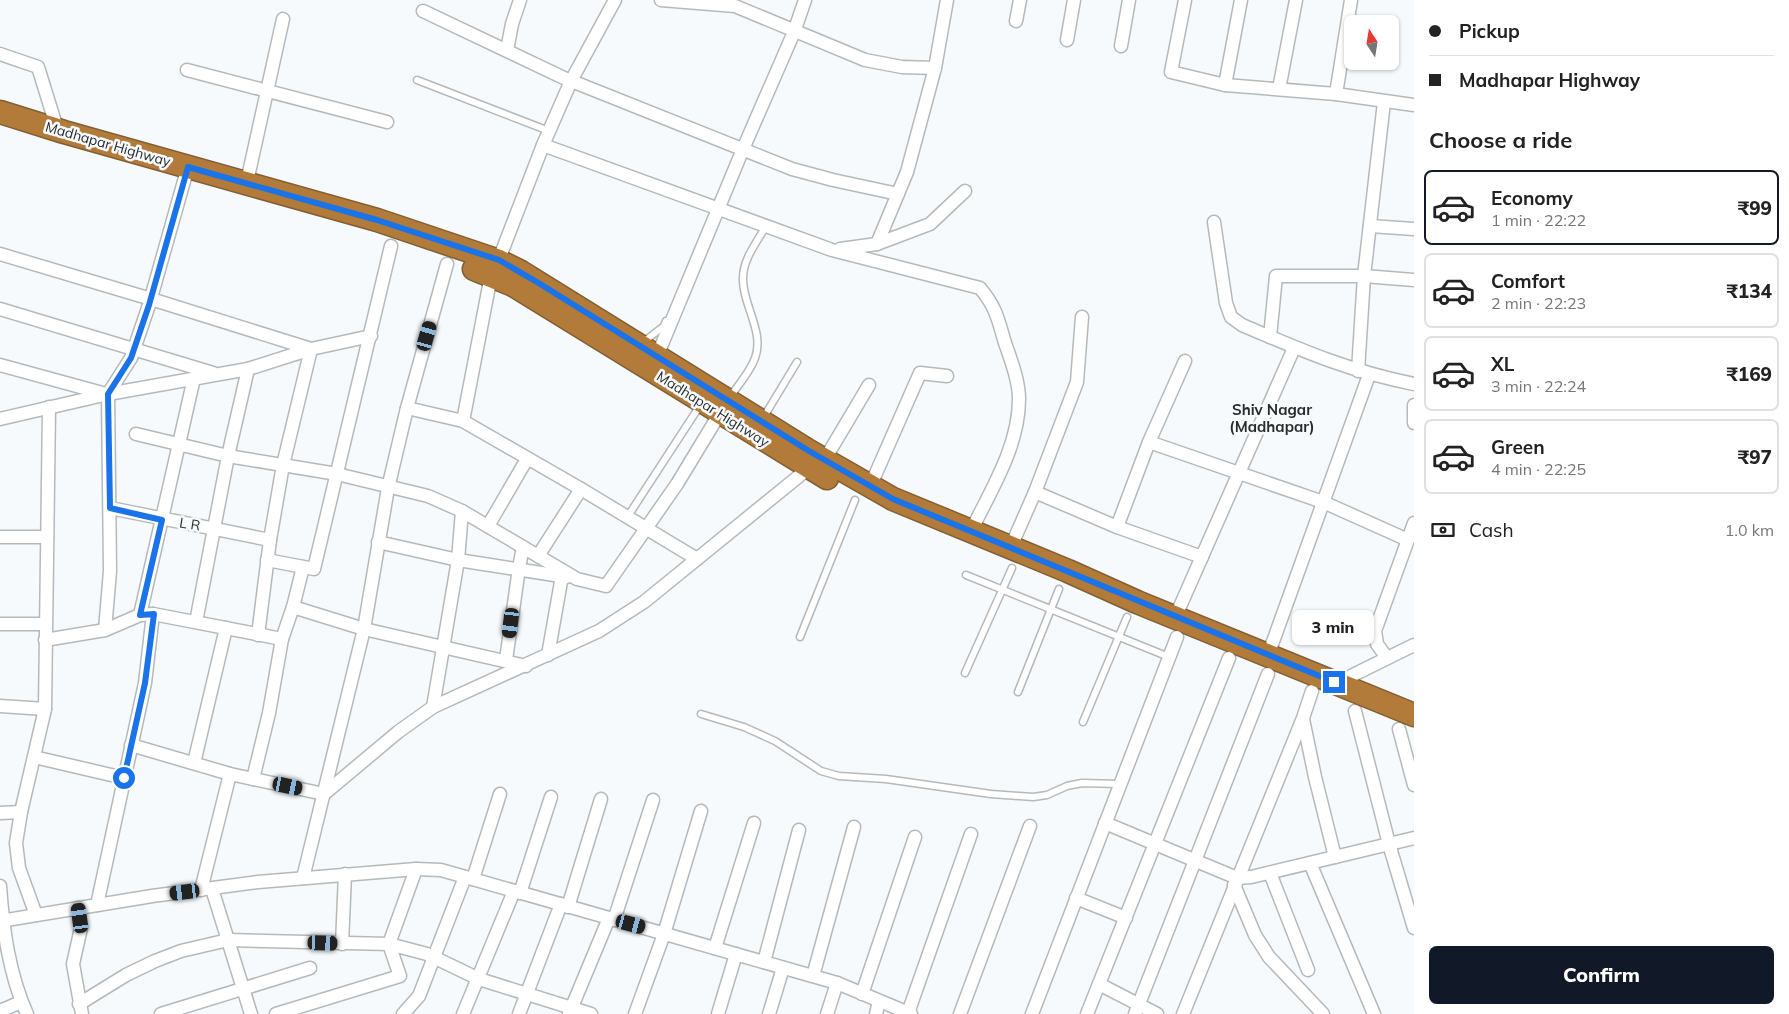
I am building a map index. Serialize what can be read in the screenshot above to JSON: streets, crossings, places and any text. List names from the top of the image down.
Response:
{
  "streets": {
    "highway": ["Madhapar Highway"],
    "street": ["L R"]
  },
  "districts": ["Shiv Nagar (Madhapar)"],
  "north": "top",
  "page": {
    "banner": ["Pickup", "Madhapar Highway"],
    "heading": "Choose a ride",
    "list": [
      {
        "name": "Economy",
        "note": "1 min · 22:22",
        "value": "₹99"
      },
      {
        "name": "Comfort",
        "note": "2 min · 22:23",
        "value": "₹134"
      },
      {
        "name": "XL",
        "note": "3 min · 22:24",
        "value": "₹169"
      },
      {
        "name": "Green",
        "note": "4 min · 22:25",
        "value": "₹97"
      }
    ],
    "pay": ["Cash", "1.0 km"],
    "bubble": "3 min",
    "buttons": "Confirm"
  }
}
